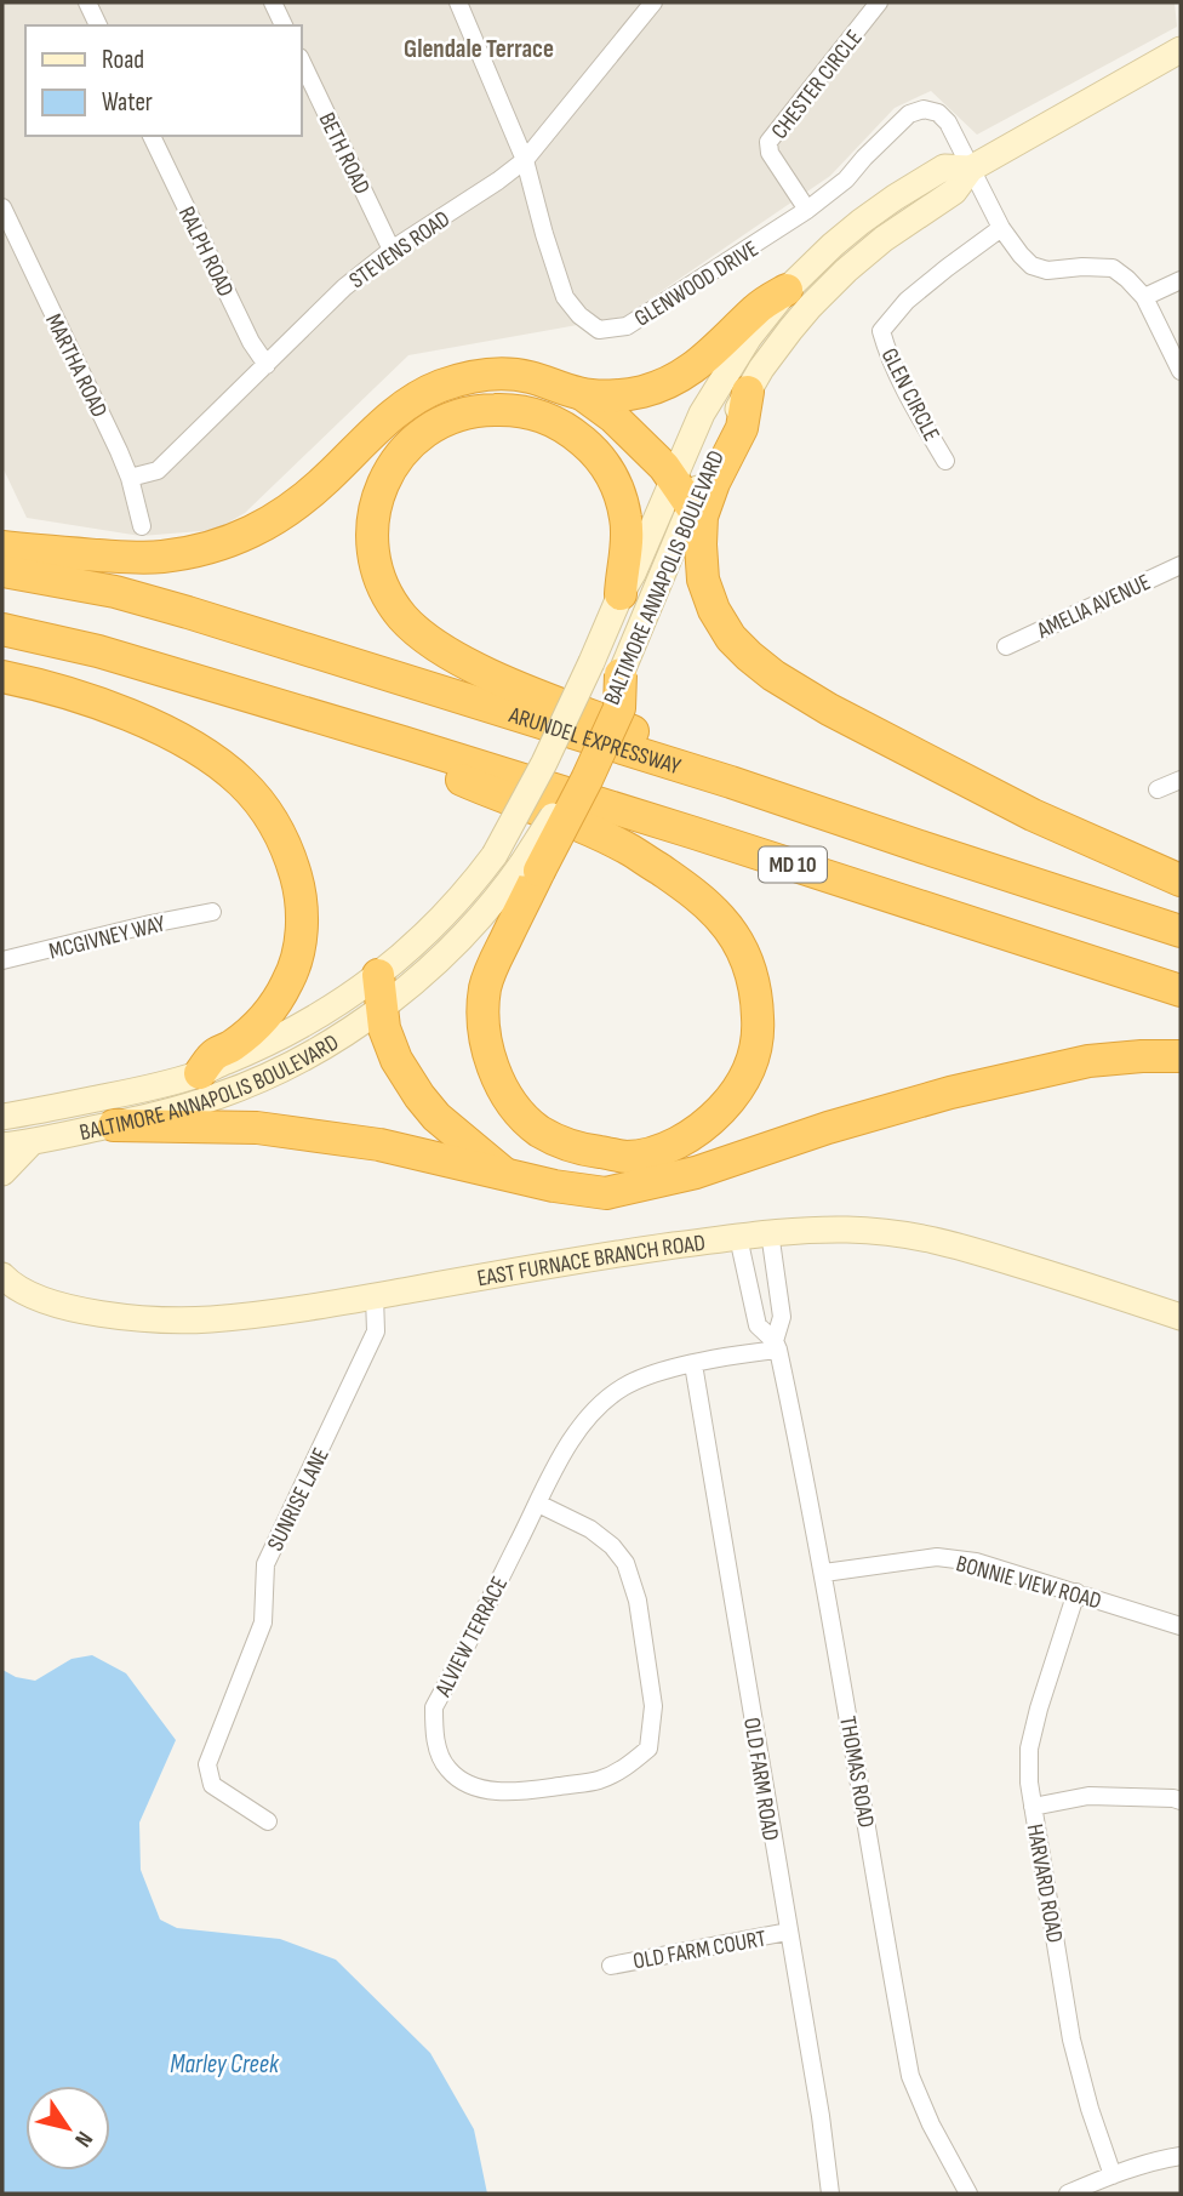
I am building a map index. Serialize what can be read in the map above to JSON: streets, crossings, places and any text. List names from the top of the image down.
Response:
{
  "streets": {
    "highway": ["ARUNDEL EXPRESSWAY", "MD 10"],
    "main road": ["BALTIMORE ANNAPOLIS BOULEVARD", "EAST FURNACE BRANCH ROAD"],
    "street": [
      "CHESTER CIRCLE",
      "BETH ROAD",
      "STEVENS ROAD",
      "RALPH ROAD",
      "GLENWOOD DRIVE",
      "MARTHA ROAD",
      "GLEN CIRCLE",
      "AMELIA AVENUE",
      "MCGIVNEY WAY",
      "SUNRISE LANE",
      "BONNIE VIEW ROAD",
      "ALVIEW TERRACE",
      "THOMAS ROAD",
      "OLD FARM ROAD",
      "HARVARD ROAD",
      "OLD FARM COURT"
    ]
  },
  "crossings": [
    ["CHESTER CIRCLE", "GLENWOOD DRIVE"],
    ["BETH ROAD", "STEVENS ROAD"],
    ["STEVENS ROAD", "RALPH ROAD"],
    ["STEVENS ROAD", "GLENWOOD DRIVE"],
    ["STEVENS ROAD", "MARTHA ROAD"],
    ["GLENWOOD DRIVE", "BALTIMORE ANNAPOLIS BOULEVARD"],
    ["EAST FURNACE BRANCH ROAD", "SUNRISE LANE"],
    ["EAST FURNACE BRANCH ROAD", "THOMAS ROAD"],
    ["BONNIE VIEW ROAD", "THOMAS ROAD"],
    ["BONNIE VIEW ROAD", "HARVARD ROAD"],
    ["ALVIEW TERRACE", "THOMAS ROAD"],
    ["ALVIEW TERRACE", "OLD FARM ROAD"],
    ["OLD FARM ROAD", "OLD FARM COURT"]
  ],
  "districts": ["Glendale Terrace"],
  "water": ["Marley Creek"],
  "legend": ["Road", "Water"],
  "north": "bottom right"
}
